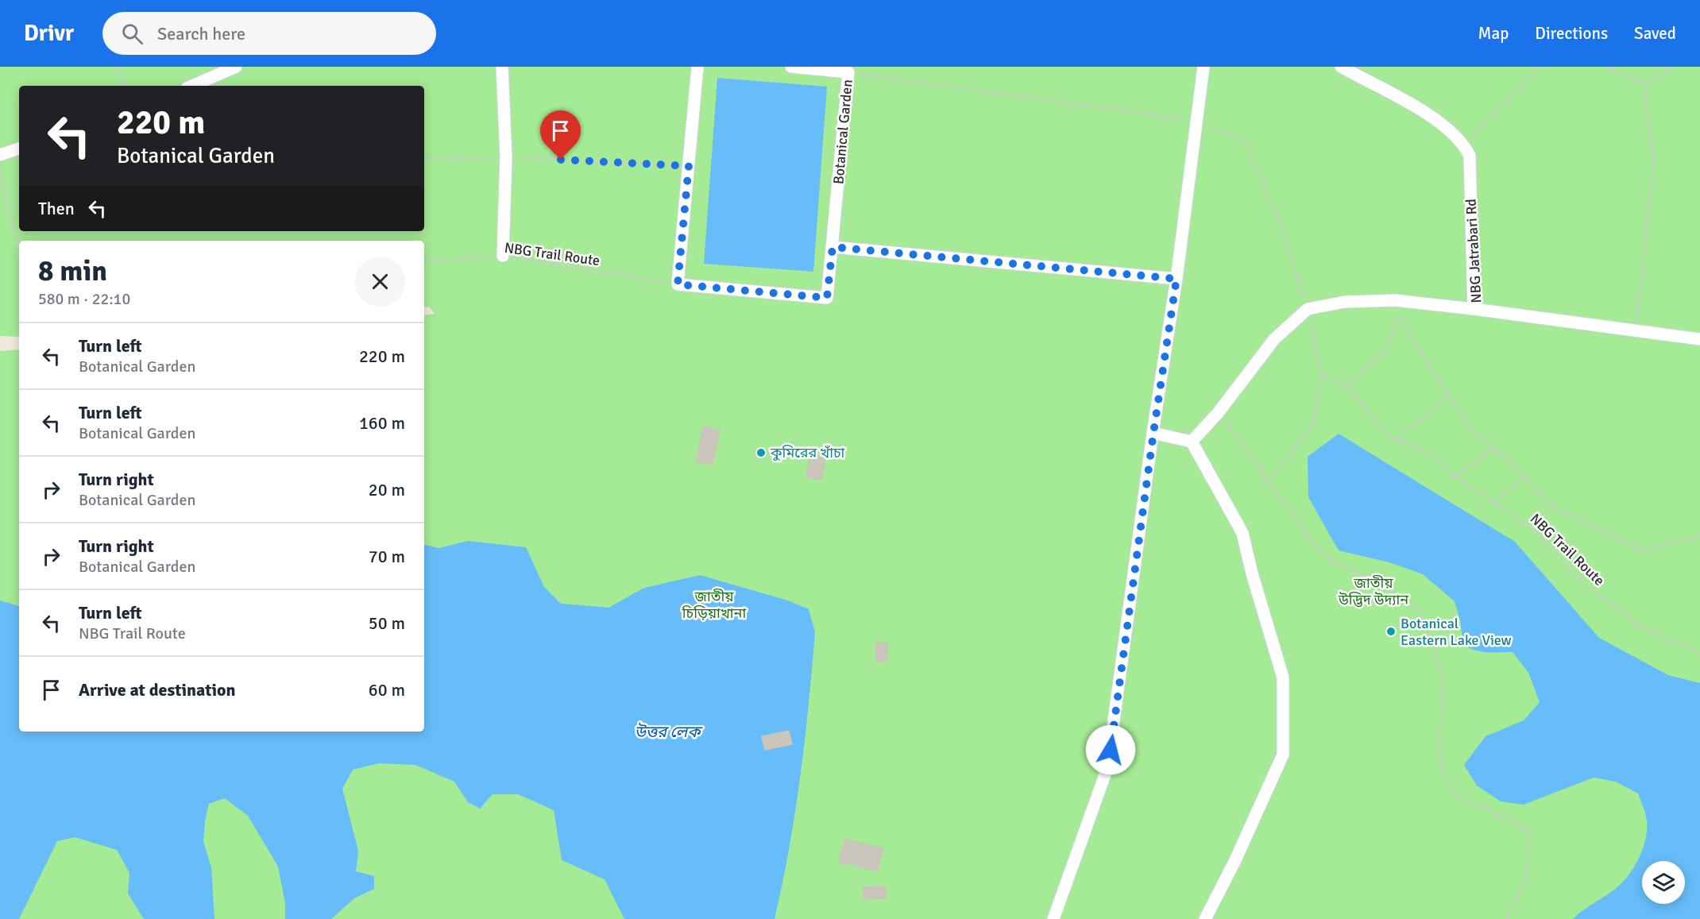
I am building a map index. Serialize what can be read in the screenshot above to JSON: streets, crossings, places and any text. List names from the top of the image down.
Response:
{
  "streets": {
    "street": ["Botanical Garden", "NBG Jatrabari Rd"],
    "path": ["NBG Trail Route"]
  },
  "crossings": [
    ["Botanical Garden", "NBG Trail Route"]
  ],
  "water": ["উত্তর লেক"],
  "parks": ["জাতীয় উদ্ভিদ উদ্যান", "জাতীয় চিড়িয়াখানা"],
  "places": ["কুমিরের খাঁচা", "Botanical Eastern Lake View"],
  "page": {
    "header": "Drivr",
    "search": "Search here",
    "nav": ["Map", "Directions", "Saved"],
    "turn": ["220 m", "Botanical Garden"],
    "then": "Then",
    "heading": ["8 min", "580 m · 22:10"],
    "list": [
      {
        "name": "Turn left",
        "note": "Botanical Garden",
        "value": "220 m"
      },
      {
        "name": "Turn left",
        "note": "Botanical Garden",
        "value": "160 m"
      },
      {
        "name": "Turn right",
        "note": "Botanical Garden",
        "value": "20 m"
      },
      {
        "name": "Turn right",
        "note": "Botanical Garden",
        "value": "70 m"
      },
      {
        "name": "Turn left",
        "note": "NBG Trail Route",
        "value": "50 m"
      },
      {
        "name": "Arrive at destination",
        "value": "60 m"
      }
    ]
  }
}
